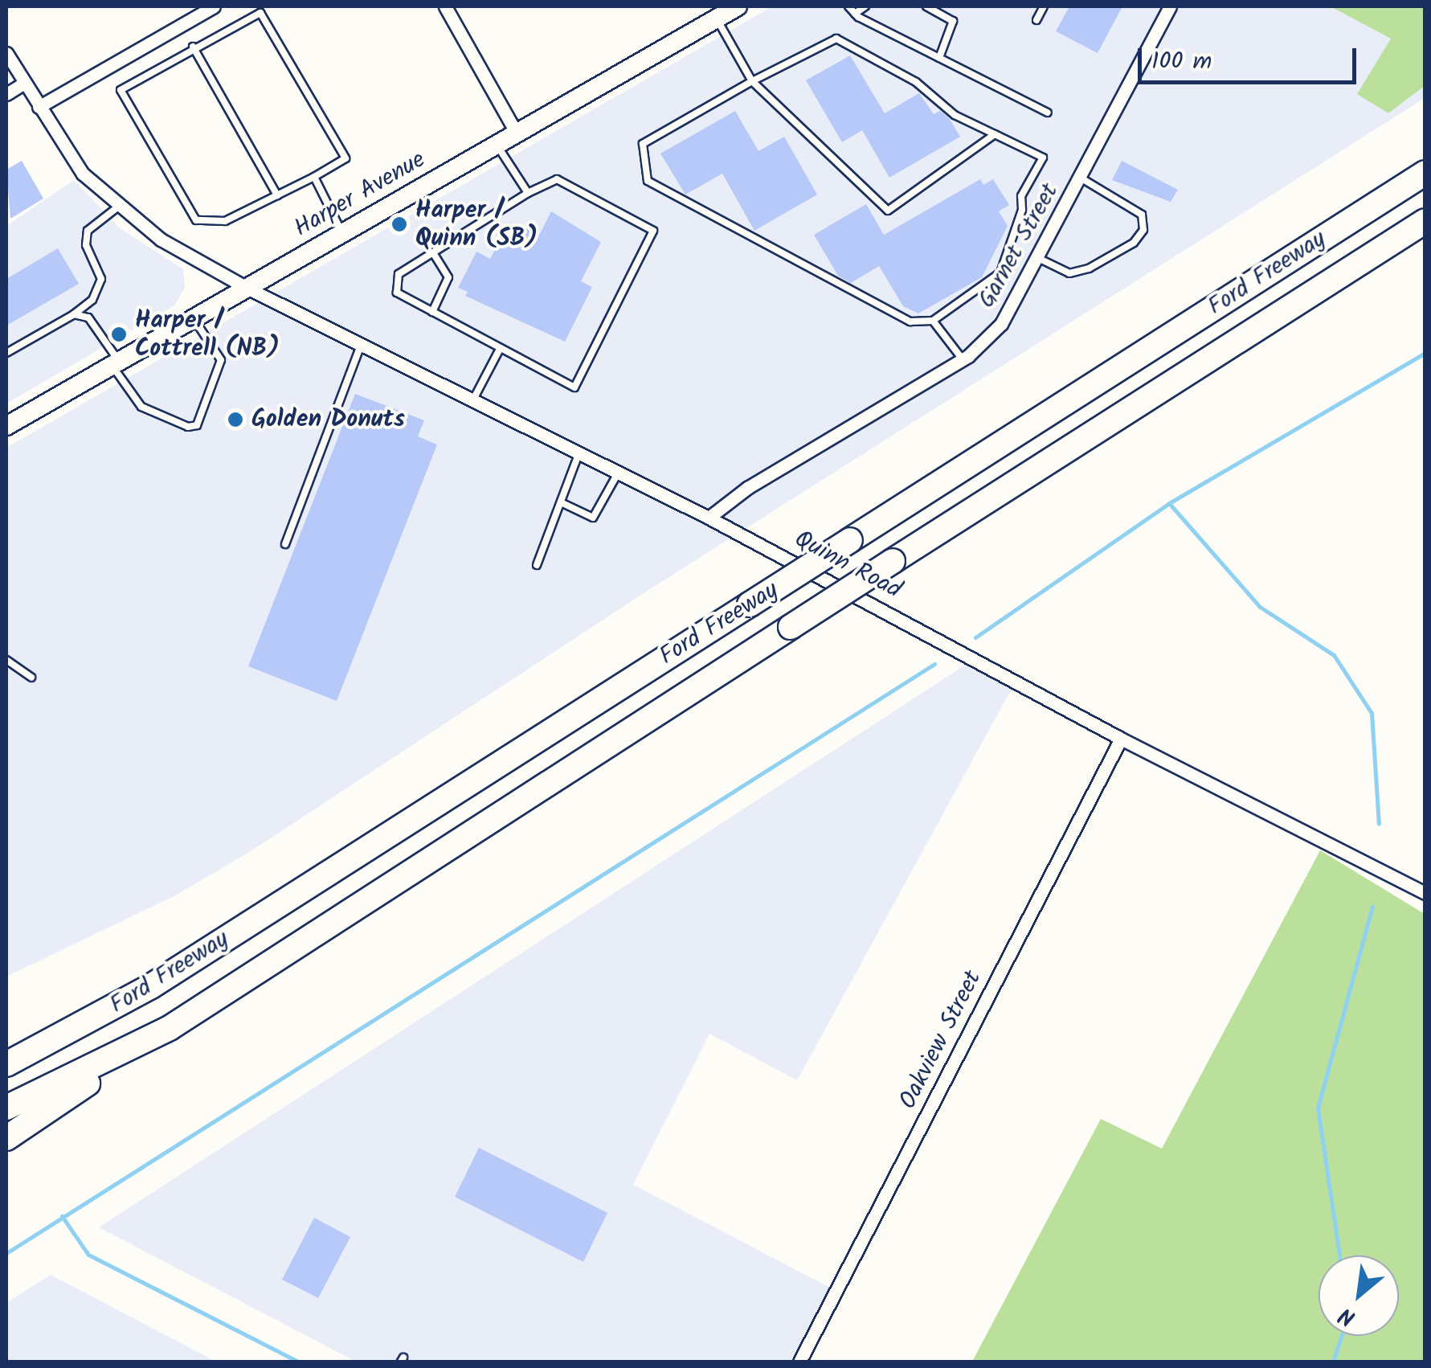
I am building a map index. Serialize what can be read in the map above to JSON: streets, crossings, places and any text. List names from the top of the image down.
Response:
{
  "streets": {
    "highway": ["Ford Freeway"],
    "main road": ["Harper Avenue"],
    "street": ["Garnet Street", "Quinn Road", "Oakview Street"]
  },
  "crossings": [
    ["Harper Avenue", "Quinn Road"],
    ["Garnet Street", "Quinn Road"],
    ["Quinn Road", "Oakview Street"]
  ],
  "places": ["Harper / Quinn (SB)", "Harper / Cottrell (NB)", "Golden Donuts"],
  "scale_bar": "100 m",
  "north": "bottom left"
}
